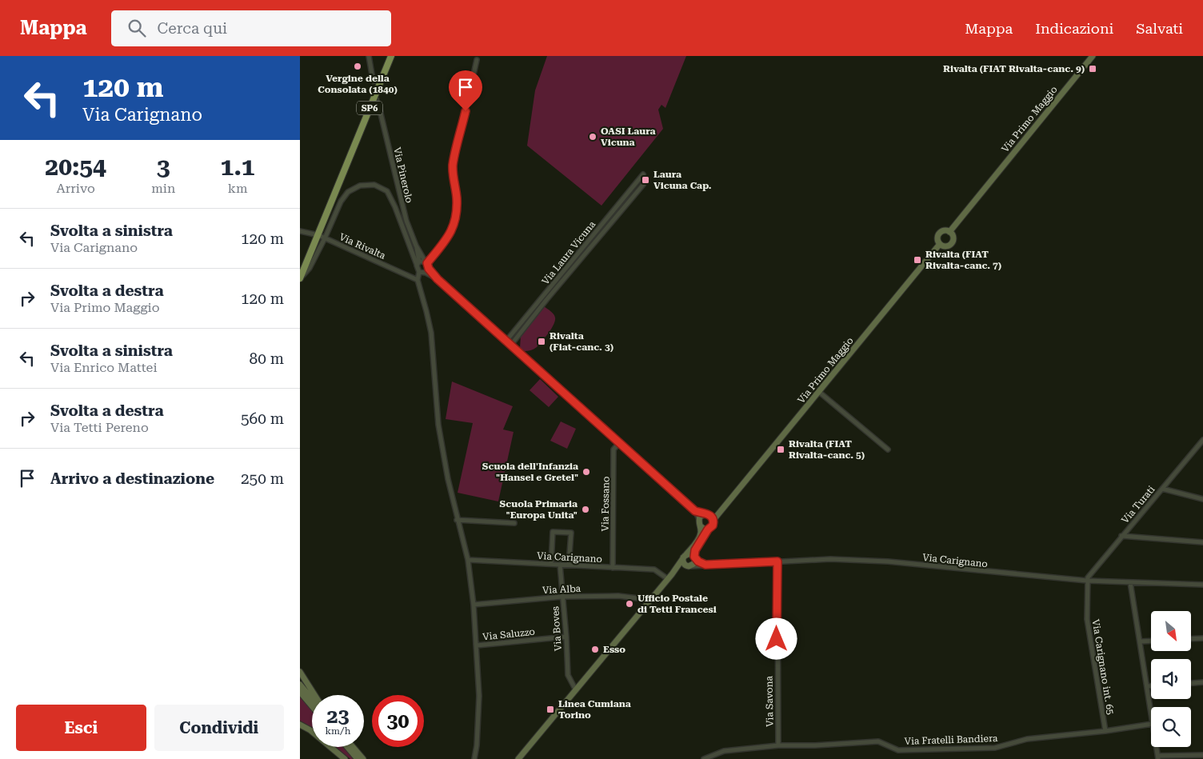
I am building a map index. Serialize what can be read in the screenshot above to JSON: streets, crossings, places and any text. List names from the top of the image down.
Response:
{
  "streets": {
    "main road": ["SP6", "Via Primo Maggio"],
    "street": [
      "Via Pinerolo",
      "Via Rivalta",
      "Via Laura Vicuna",
      "Via Fossano",
      "Via Turati",
      "Via Carignano",
      "Via Alba",
      "Via Boves",
      "Via Saluzzo",
      "Via Carignano int. 65",
      "Via Savona",
      "Via Fratelli Bandiera"
    ]
  },
  "crossings": [
    ["SP6", "Via Rivalta"],
    ["Via Fossano", "Via Carignano"],
    ["Via Turati", "Via Carignano"],
    ["Via Turati", "Via Carignano int. 65"],
    ["Via Carignano", "Via Boves"],
    ["Via Carignano", "Via Carignano int. 65"],
    ["Via Carignano", "Via Savona"],
    ["Via Alba", "Via Boves"],
    ["Via Boves", "Via Saluzzo"],
    ["Via Carignano int. 65", "Via Fratelli Bandiera"],
    ["Via Savona", "Via Fratelli Bandiera"]
  ],
  "places": {
    "other": [
      "Vergine della Consolata (1840)",
      "OASI Laura Vicuna",
      "Scuola dell'Infanzia \"Hansel e Gretel\"",
      "Scuola Primaria \"Europa Unita\"",
      "Ufficio Postale di Tetti Francesi",
      "Esso"
    ],
    "transit": [
      "Rivalta (FIAT Rivalta-canc. 9)",
      "Laura Vicuna Cap.",
      "Rivalta (FIAT Rivalta-canc. 7)",
      "Rivalta (Fiat-canc. 3)",
      "Rivalta (FIAT Rivalta-canc. 5)",
      "Linea Cumiana Torino"
    ]
  },
  "north": "bottom right",
  "page": {
    "header": "Mappa",
    "search": "Cerca qui",
    "nav": ["Mappa", "Indicazioni", "Salvati"],
    "turn": ["120 m", "Via Carignano"],
    "eta": [
      "20:54",
      "Arrivo",
      "3",
      "min",
      "1.1",
      "km"
    ],
    "list": [
      {
        "name": "Svolta a sinistra",
        "note": "Via Carignano",
        "value": "120 m"
      },
      {
        "name": "Svolta a destra",
        "note": "Via Primo Maggio",
        "value": "120 m"
      },
      {
        "name": "Svolta a sinistra",
        "note": "Via Enrico Mattei",
        "value": "80 m"
      },
      {
        "name": "Svolta a destra",
        "note": "Via Tetti Pereno",
        "value": "560 m"
      },
      {
        "name": "Arrivo a destinazione",
        "value": "250 m"
      }
    ],
    "speed": "23 km/h",
    "limit": "30",
    "buttons": ["Esci", "Condividi"]
  }
}
